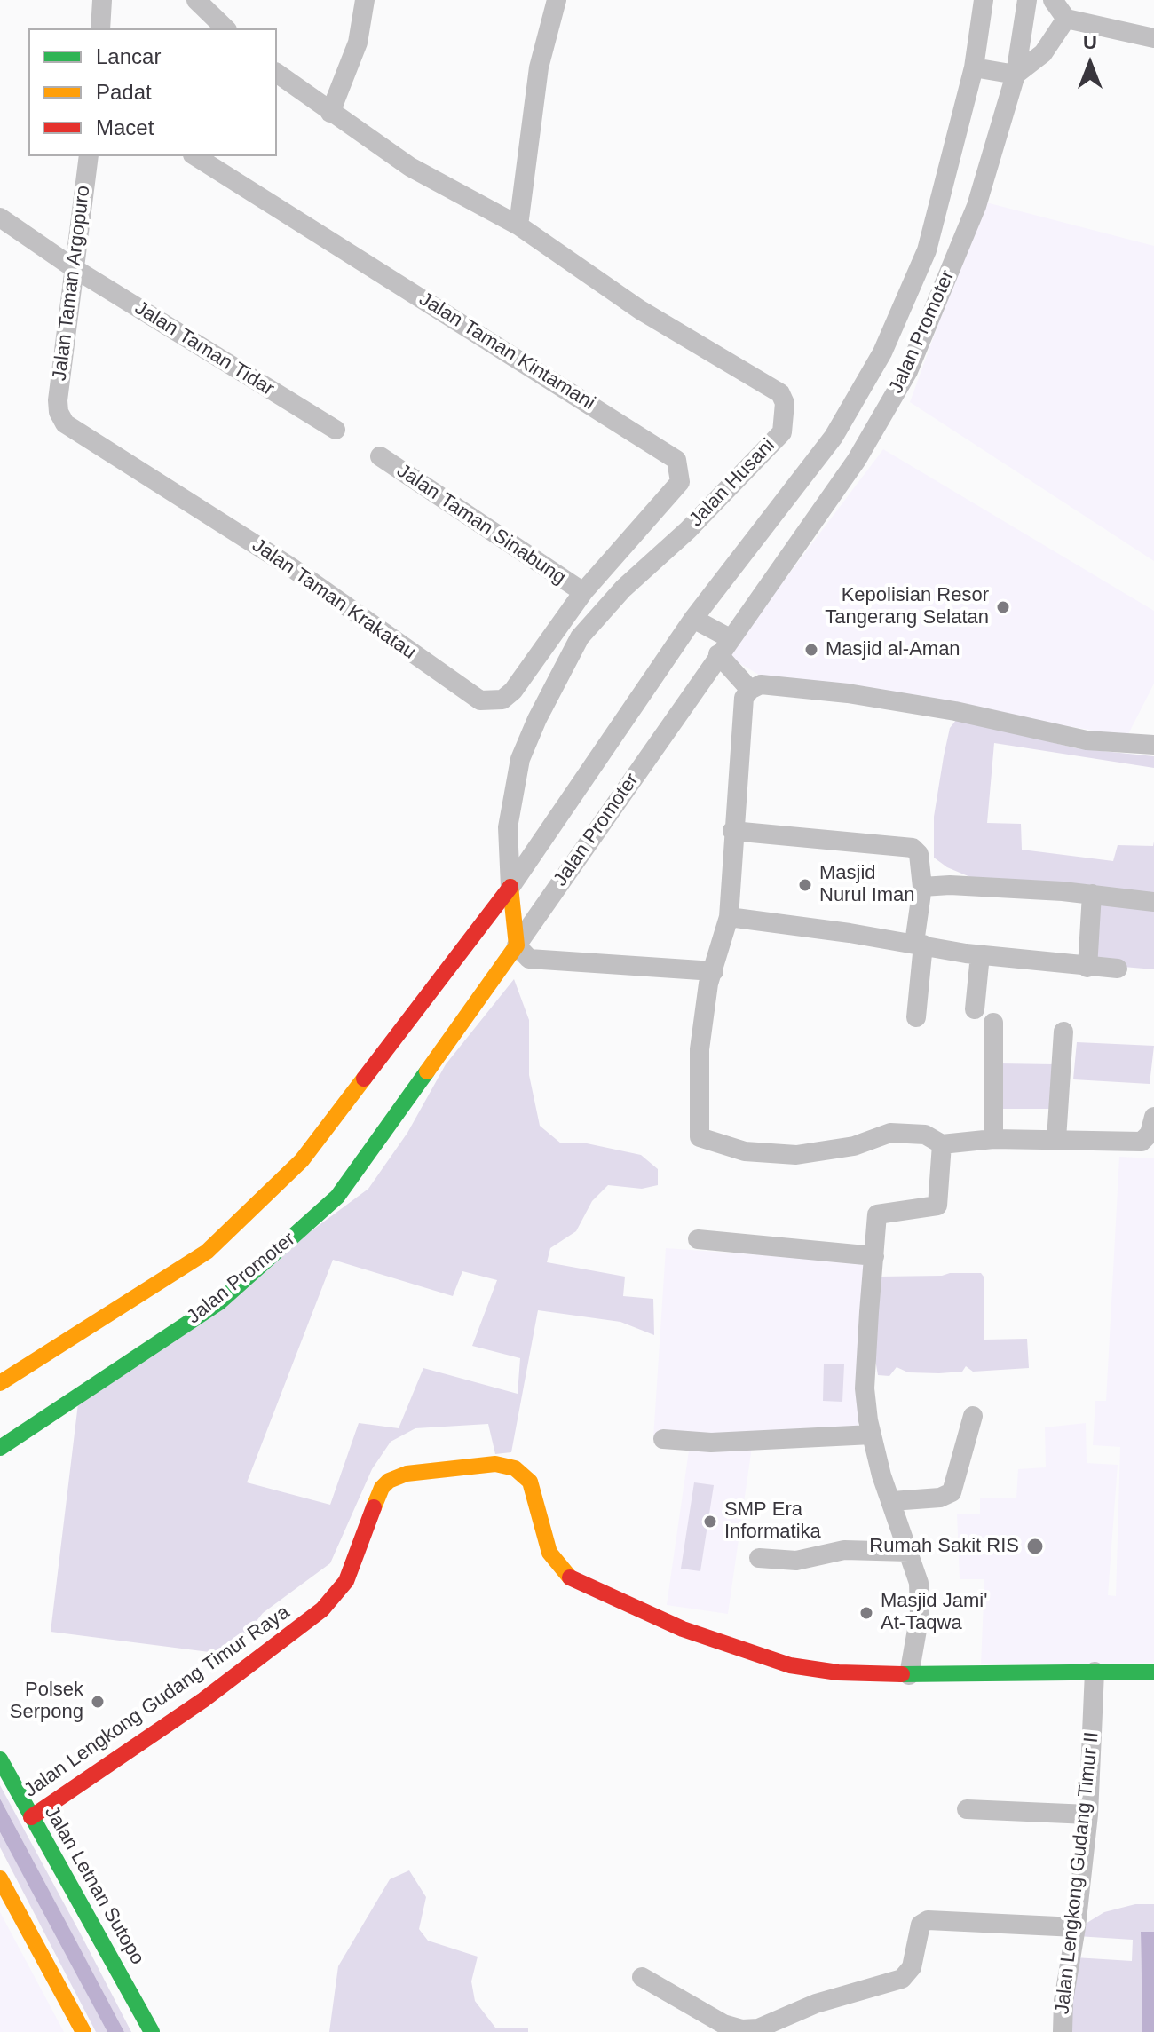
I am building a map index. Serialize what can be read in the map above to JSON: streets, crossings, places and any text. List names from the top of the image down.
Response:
{
  "streets": {
    "street": [
      "Jalan Taman Argopuro",
      "Jalan Promoter",
      "Jalan Taman Tidar",
      "Jalan Taman Kintamani",
      "Jalan Husani",
      "Jalan Taman Sinabung",
      "Jalan Taman Krakatau",
      "Jalan Lengkong Gudang Timur Raya",
      "Jalan Lengkong Gudang Timur II",
      "Jalan Letnan Sutopo"
    ]
  },
  "crossings": [
    ["Jalan Taman Argopuro", "Jalan Taman Tidar"],
    ["Jalan Taman Argopuro", "Jalan Taman Krakatau"],
    ["Jalan Promoter", "Jalan Husani"],
    ["Jalan Taman Kintamani", "Jalan Taman Sinabung"],
    ["Jalan Taman Kintamani", "Jalan Taman Krakatau"],
    ["Jalan Taman Sinabung", "Jalan Taman Krakatau"],
    ["Jalan Lengkong Gudang Timur Raya", "Jalan Lengkong Gudang Timur II"],
    ["Jalan Lengkong Gudang Timur Raya", "Jalan Letnan Sutopo"]
  ],
  "places": [
    "Kepolisian Resor Tangerang Selatan",
    "Masjid al-Aman",
    "Masjid Nurul Iman",
    "SMP Era Informatika",
    "Rumah Sakit RIS",
    "Masjid Jami' At-Taqwa",
    "Polsek Serpong"
  ],
  "legend": ["Lancar", "Padat", "Macet"],
  "north": "top"
}
